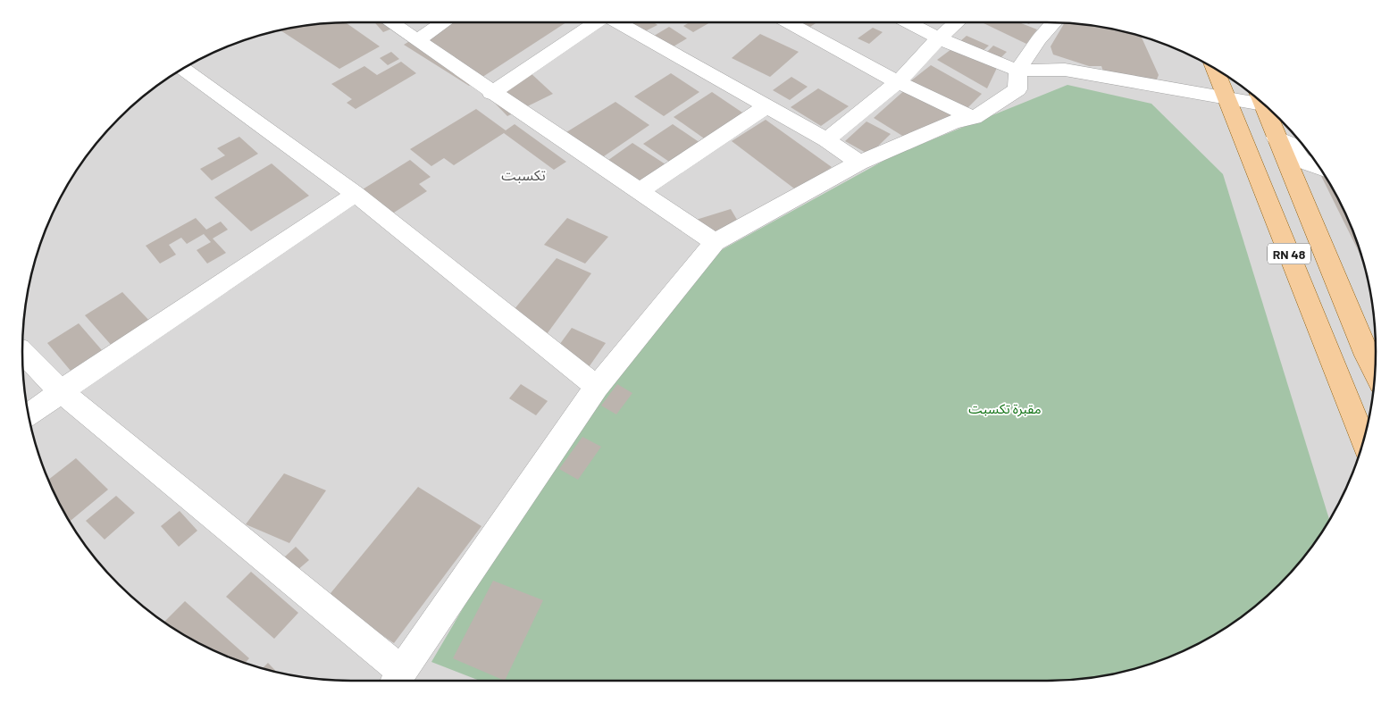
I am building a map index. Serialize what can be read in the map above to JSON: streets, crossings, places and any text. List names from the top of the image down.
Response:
{
  "streets": {
    "main road": ["RN 48"]
  },
  "districts": ["تكسبت"],
  "parks": ["مقبرة تكسبت"]
}
